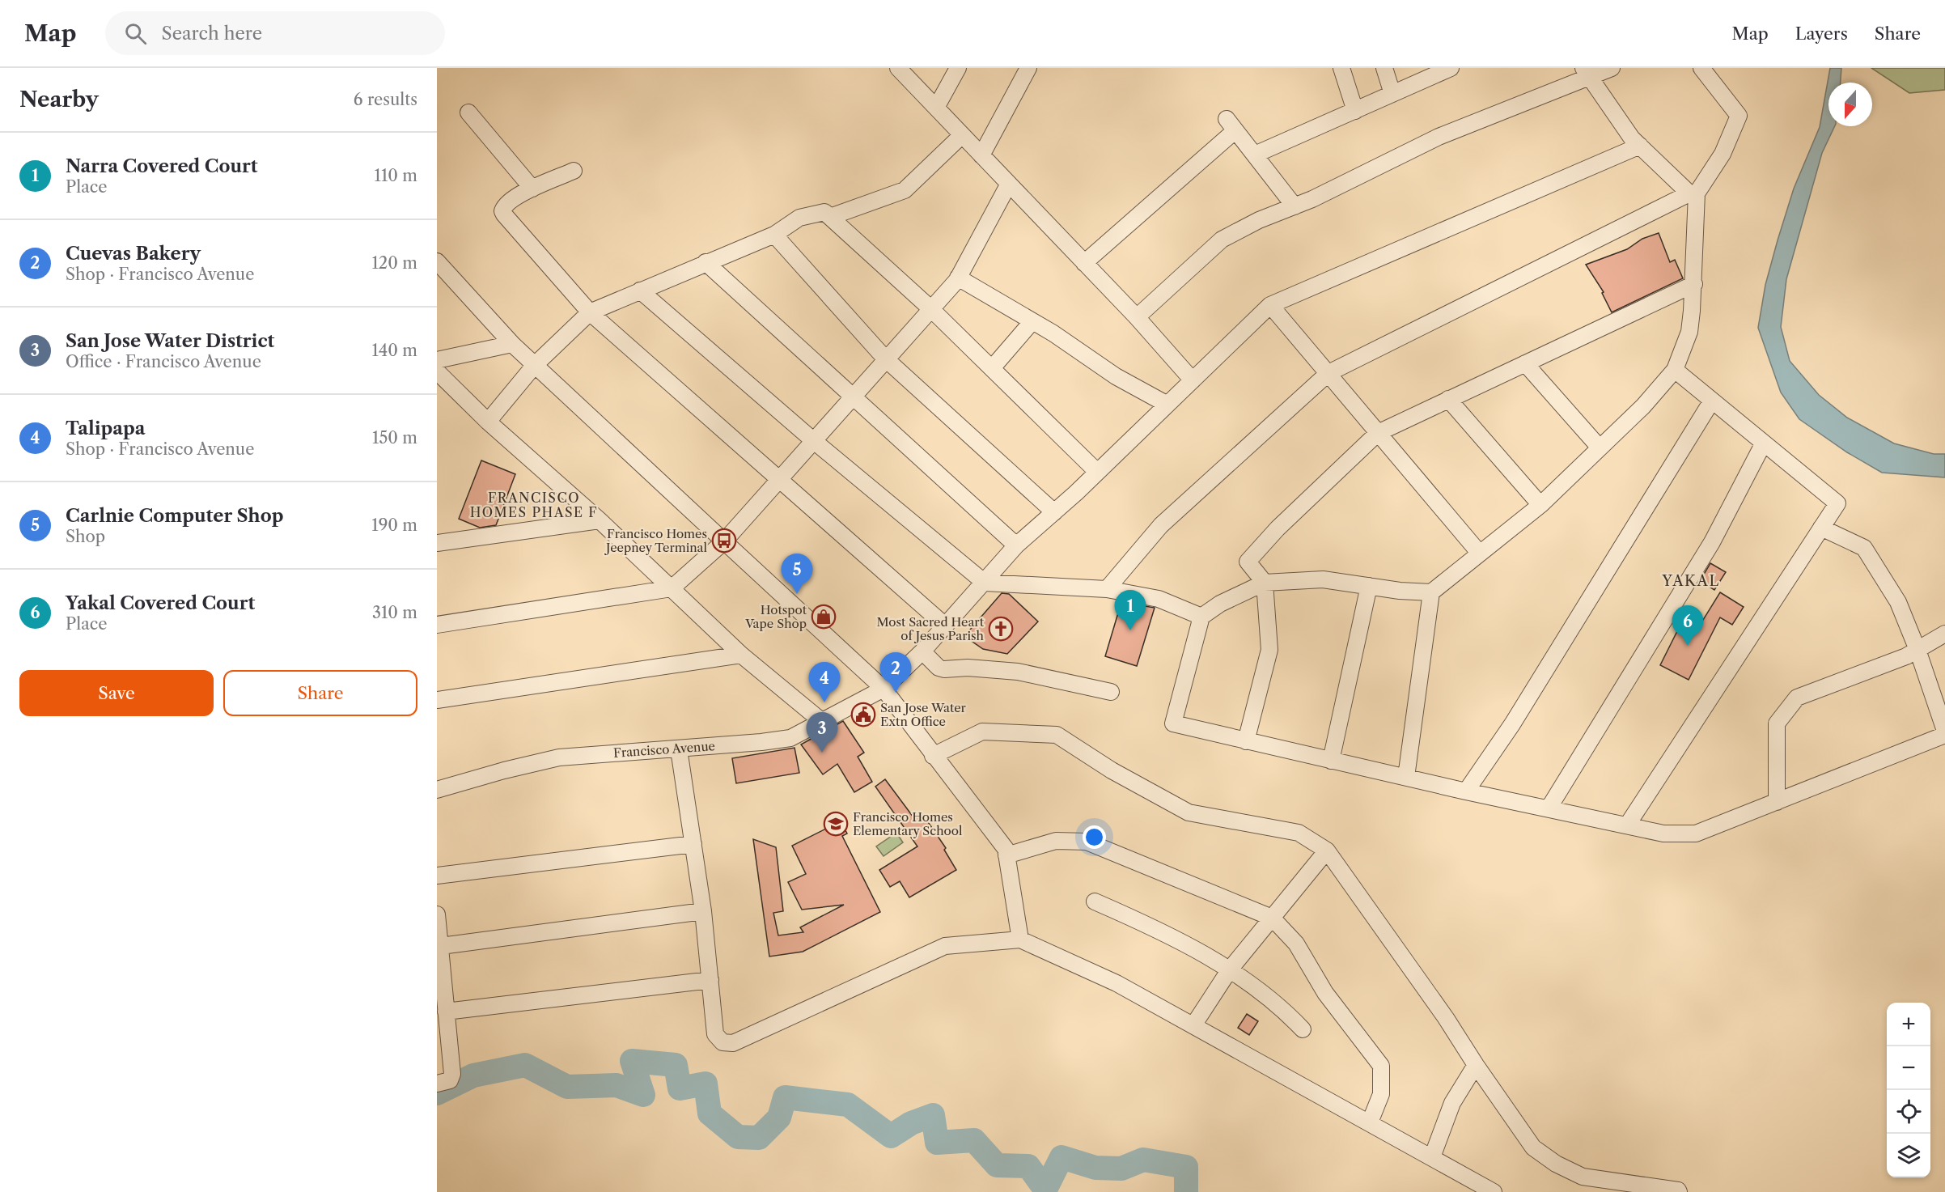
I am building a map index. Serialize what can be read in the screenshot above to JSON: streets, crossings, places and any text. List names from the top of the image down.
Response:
{
  "streets": {
    "street": ["Francisco Avenue"]
  },
  "districts": ["FRANCISCO HOMES PHASE F", "YAKAL"],
  "places": {
    "bus stop": ["Francisco Homes Jeepney Terminal"],
    "shop": ["Hotspot Vape Shop"],
    "church": ["Most Sacred Heart of Jesus Parish"],
    "public building": ["San Jose Water Extn Office"],
    "school or university": ["Francisco Homes Elementary School"]
  },
  "north": "bottom",
  "page": {
    "header": "Map",
    "search": "Search here",
    "nav": ["Map", "Layers", "Share"],
    "heading": ["Nearby", "6 results"],
    "list": [
      {
        "mark": "1",
        "name": "Narra Covered Court",
        "note": "Place",
        "value": "110 m"
      },
      {
        "mark": "2",
        "name": "Cuevas Bakery",
        "note": "Shop · Francisco Avenue",
        "value": "120 m"
      },
      {
        "mark": "3",
        "name": "San Jose Water District",
        "note": "Office · Francisco Avenue",
        "value": "140 m"
      },
      {
        "mark": "4",
        "name": "Talipapa",
        "note": "Shop · Francisco Avenue",
        "value": "150 m"
      },
      {
        "mark": "5",
        "name": "Carlnie Computer Shop",
        "note": "Shop",
        "value": "190 m"
      },
      {
        "mark": "6",
        "name": "Yakal Covered Court",
        "note": "Place",
        "value": "310 m"
      }
    ],
    "pins": [
      "5",
      "1",
      "6",
      "2",
      "4",
      "3"
    ],
    "buttons": ["Save", "Share"],
    "map_buttons": ["+", "−"]
  }
}
